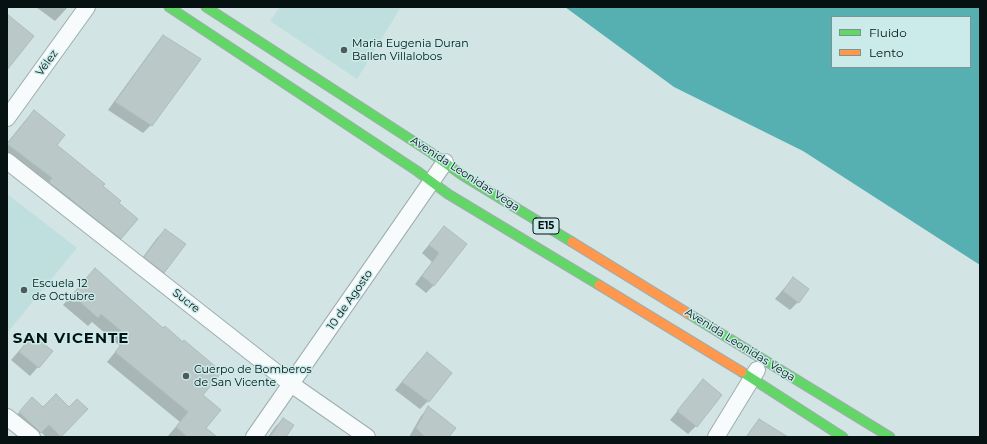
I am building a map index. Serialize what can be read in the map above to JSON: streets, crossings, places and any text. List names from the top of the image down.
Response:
{
  "streets": {
    "highway": ["Avenida Leonidas Vega", "E15"],
    "street": ["Vélez", "10 de Agosto", "Sucre"]
  },
  "crossings": [
    ["Avenida Leonidas Vega", "10 de Agosto"],
    ["10 de Agosto", "Sucre"]
  ],
  "districts": ["SAN VICENTE"],
  "places": ["Maria Eugenia Duran Ballen Villalobos", "Escuela 12 de Octubre", "Cuerpo de Bomberos de San Vicente"],
  "legend": ["Fluido", "Lento"]
}
